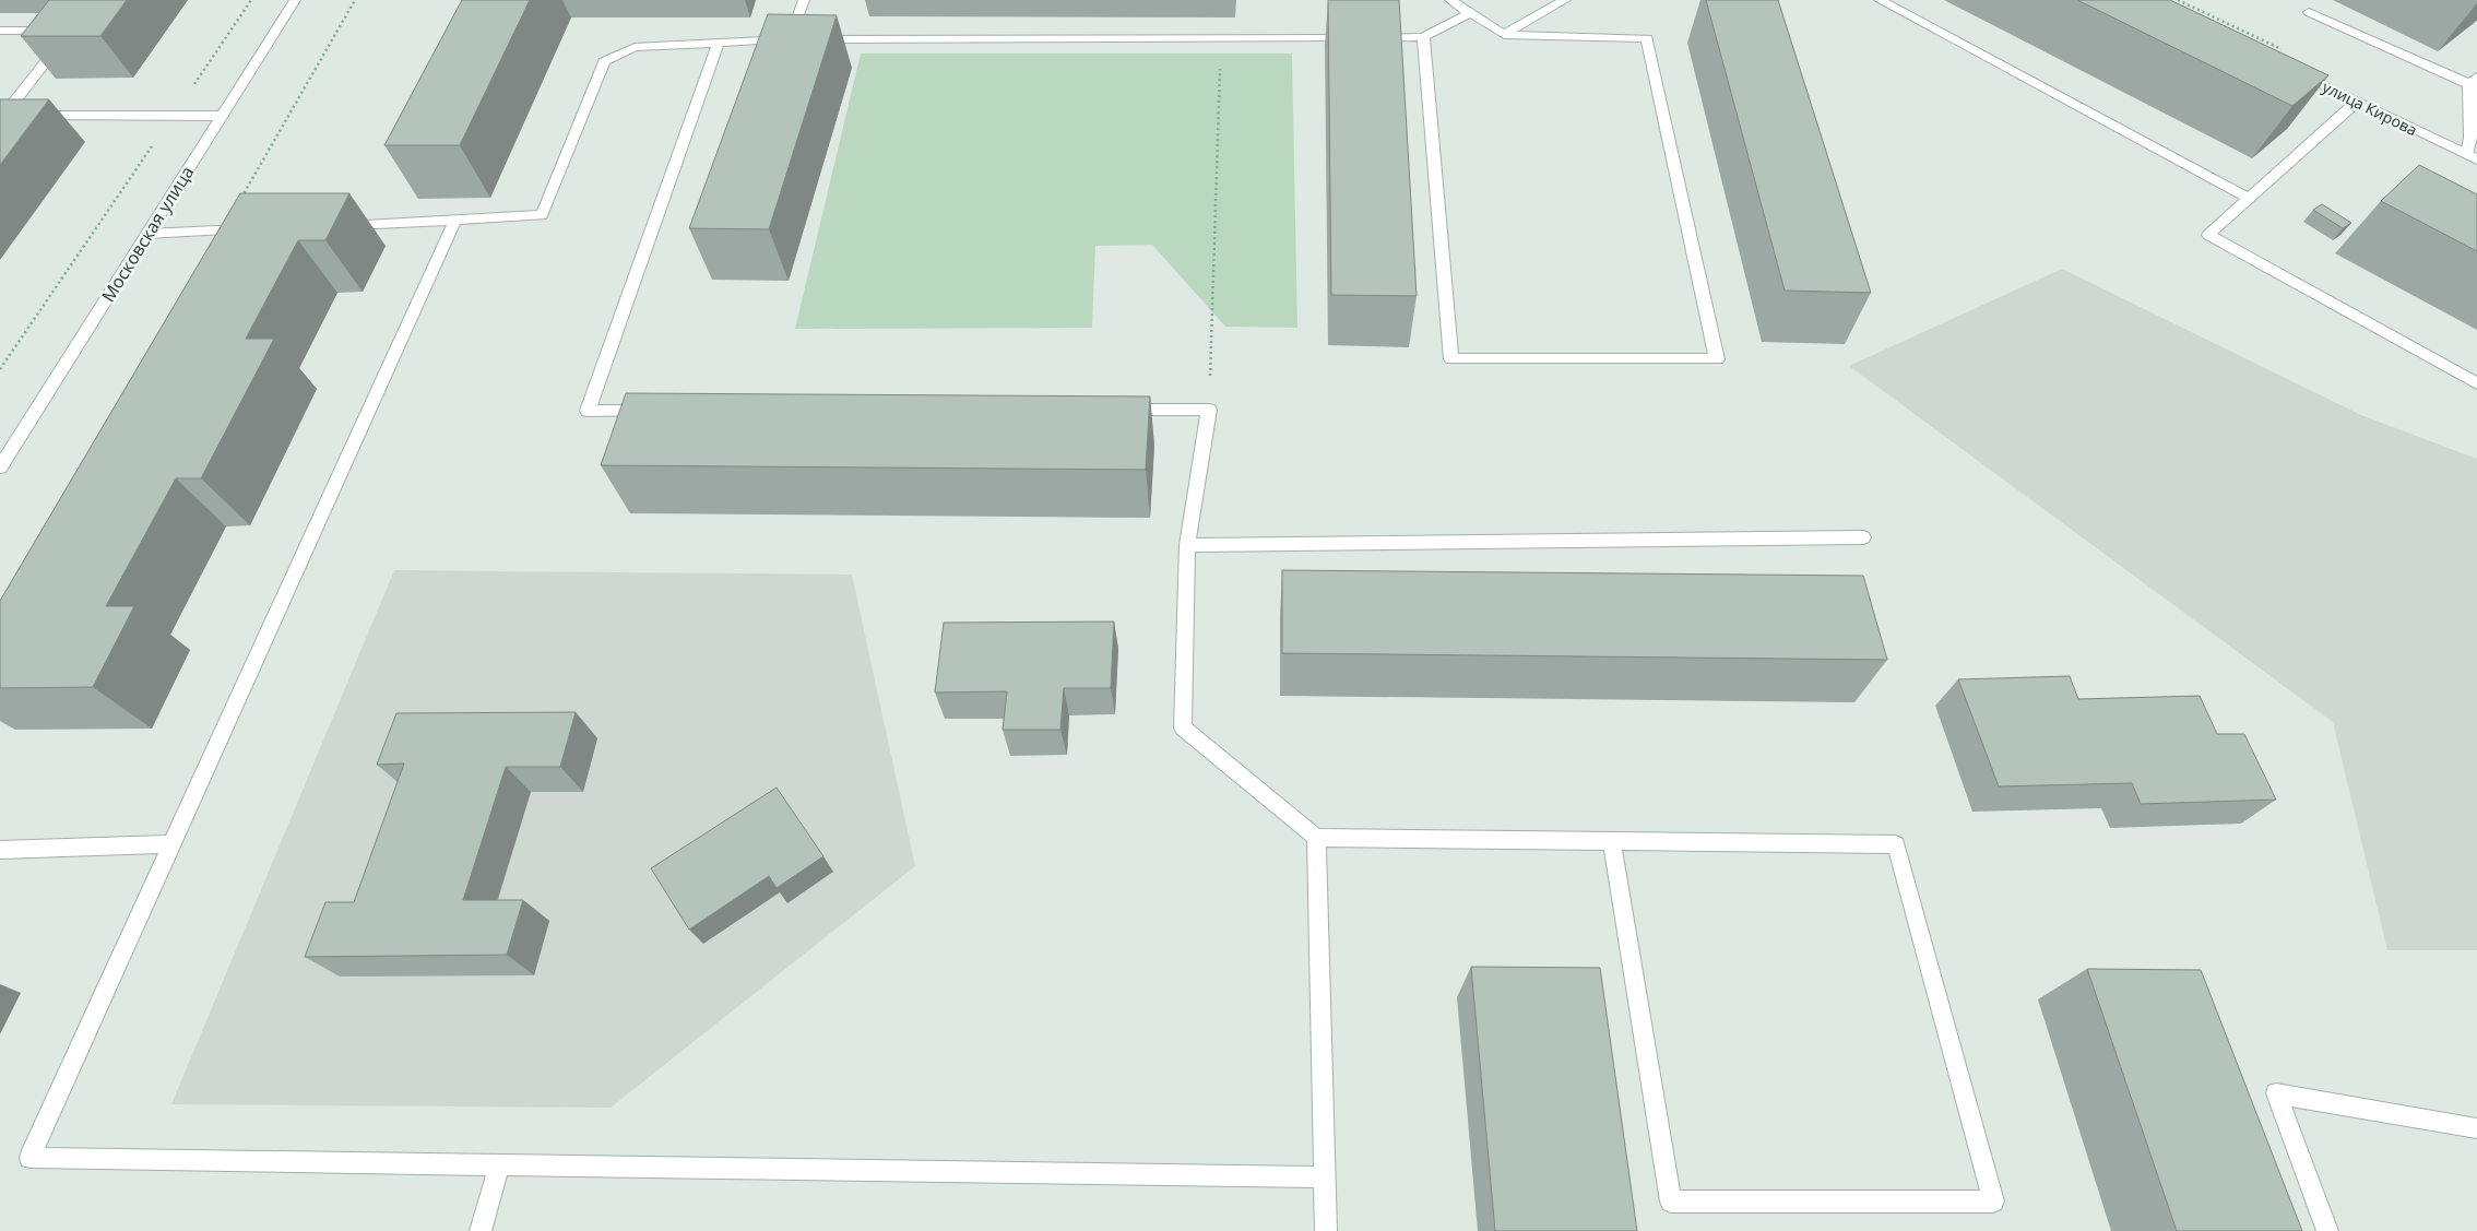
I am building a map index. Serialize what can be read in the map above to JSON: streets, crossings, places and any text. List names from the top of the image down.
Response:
{
  "streets": {
    "street": ["улица Кирова", "Московская улица"]
  }
}
